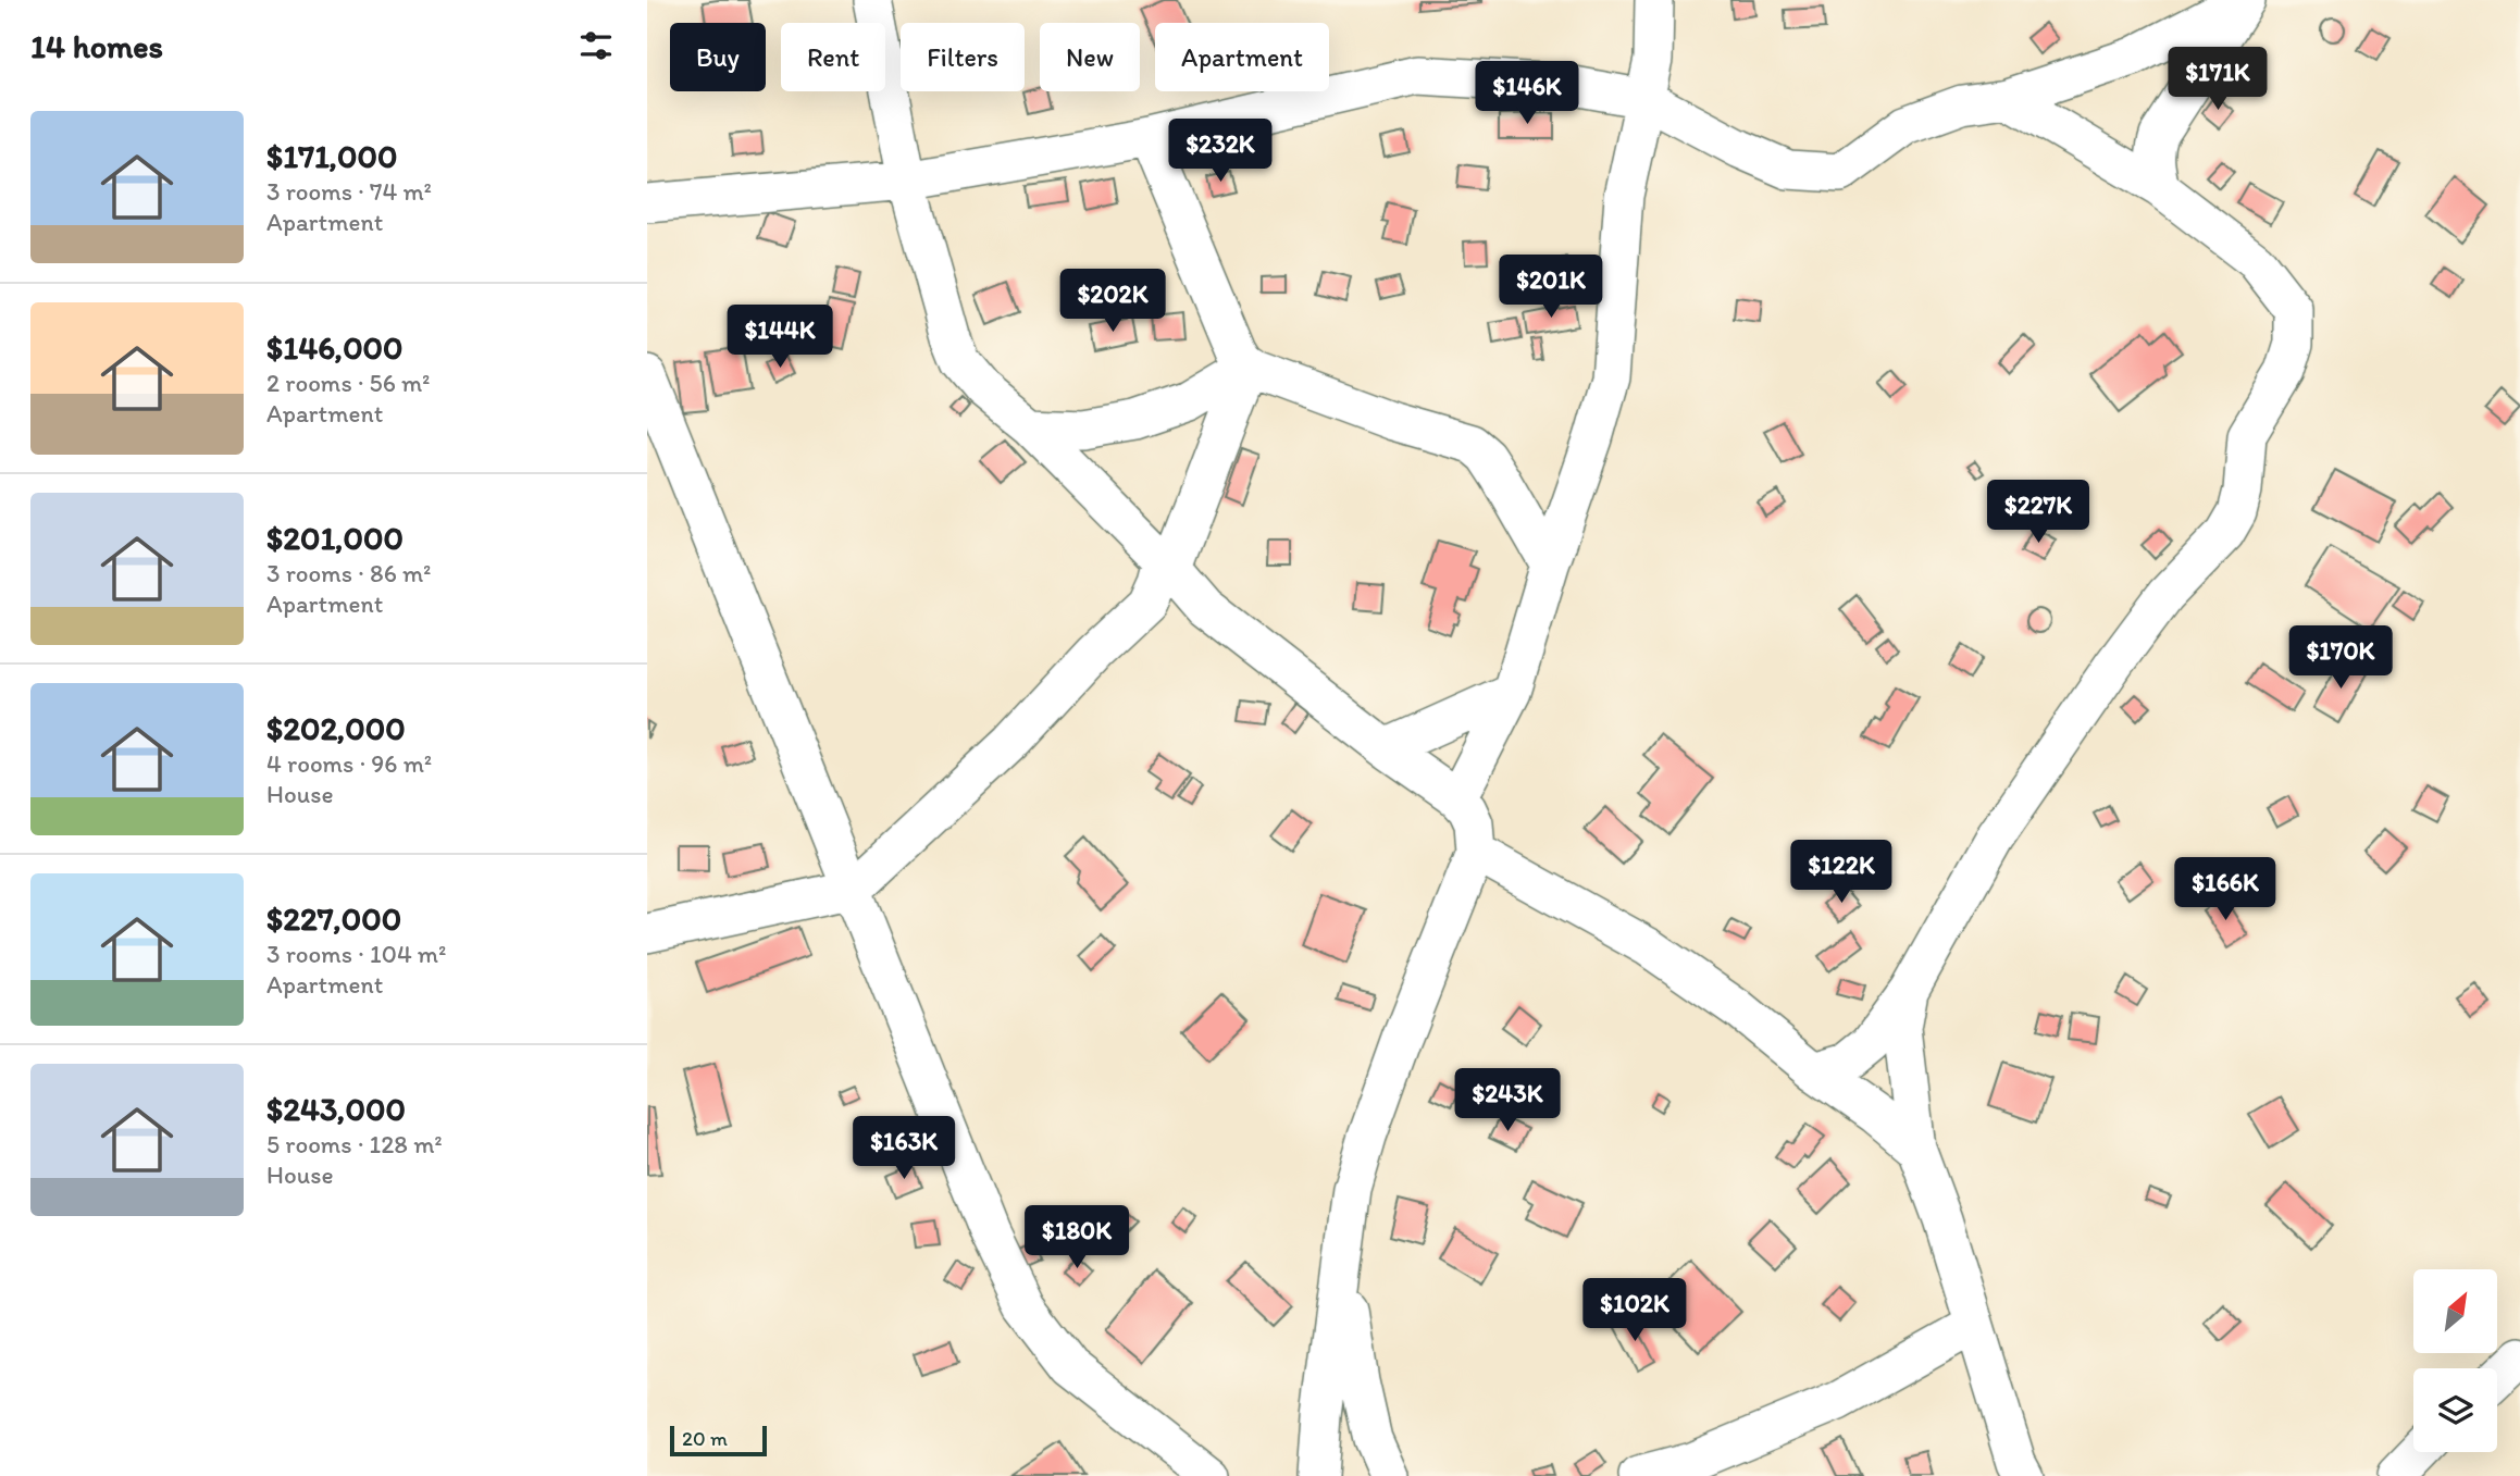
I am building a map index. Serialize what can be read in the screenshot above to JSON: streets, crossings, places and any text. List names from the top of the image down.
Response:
{
  "scale_bar": "20 m",
  "north": "top right",
  "page": {
    "heading": "14 homes",
    "chip": [
      "Buy",
      "Rent",
      "Filters",
      "New",
      "Apartment"
    ],
    "price": [
      "$171K",
      "$146K",
      "$232K",
      "$201K",
      "$202K",
      "$144K",
      "$227K",
      "$170K",
      "$122K",
      "$166K",
      "$243K",
      "$163K",
      "$180K",
      "$102K"
    ],
    "list": [
      {
        "name": "$171,000",
        "note": "3 rooms · 74 m² · Apartment"
      },
      {
        "name": "$146,000",
        "note": "2 rooms · 56 m² · Apartment"
      },
      {
        "name": "$201,000",
        "note": "3 rooms · 86 m² · Apartment"
      },
      {
        "name": "$202,000",
        "note": "4 rooms · 96 m² · House"
      },
      {
        "name": "$227,000",
        "note": "3 rooms · 104 m² · Apartment"
      },
      {
        "name": "$243,000",
        "note": "5 rooms · 128 m² · House"
      }
    ],
    "scale": "20 m"
  }
}
